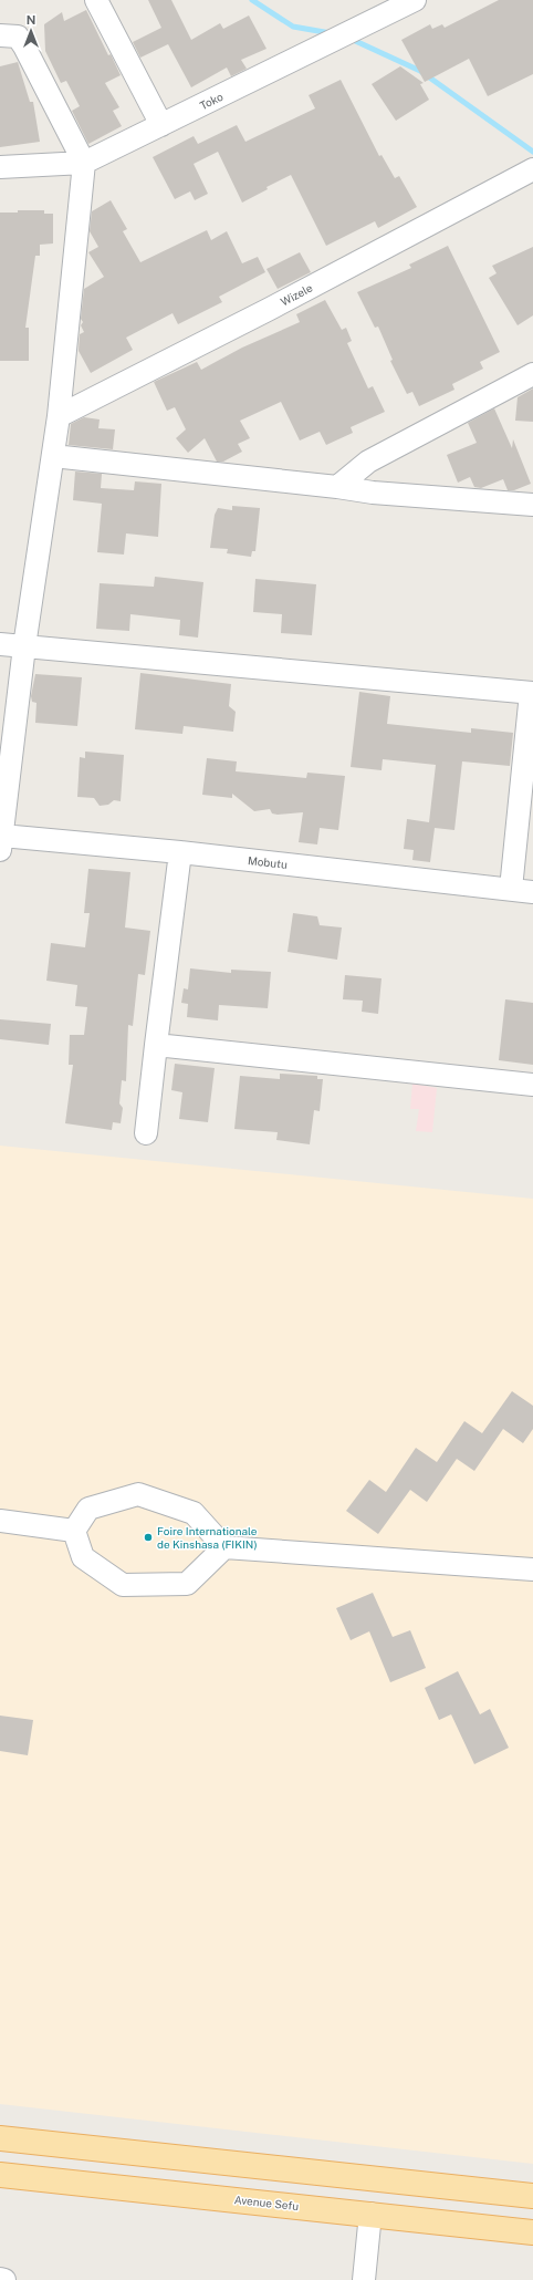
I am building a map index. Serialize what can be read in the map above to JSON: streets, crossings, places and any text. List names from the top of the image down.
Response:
{
  "streets": {
    "main road": ["Avenue Sefu"],
    "street": ["Toko", "Wizele", "Mobutu"]
  },
  "places": ["Foire Internationale de Kinshasa (FIKIN)"],
  "north": "top"
}
